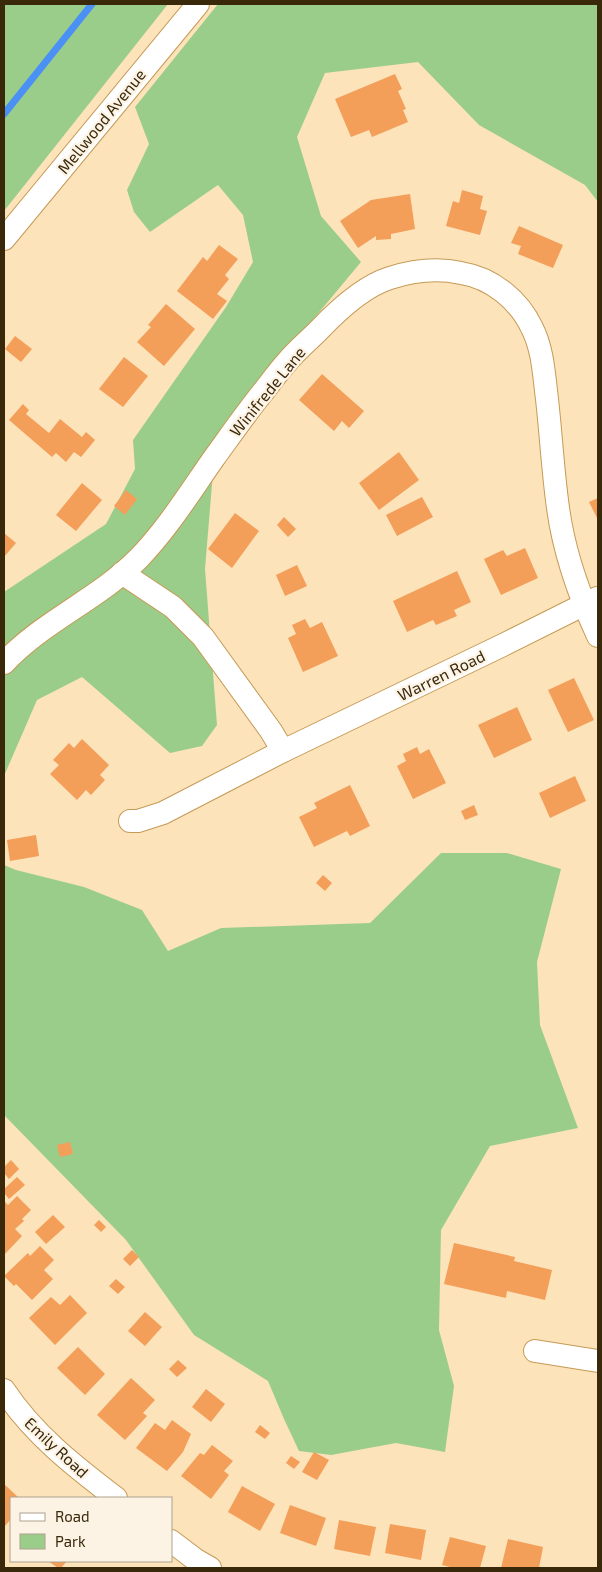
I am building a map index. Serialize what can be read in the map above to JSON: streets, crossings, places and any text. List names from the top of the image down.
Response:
{
  "streets": {
    "street": [
      "Mellwood Avenue",
      "Winifrede Lane",
      "Warren Road",
      "Emily Road"
    ]
  },
  "crossings": [
    ["Winifrede Lane", "Warren Road"]
  ],
  "legend": ["Road", "Park"]
}
